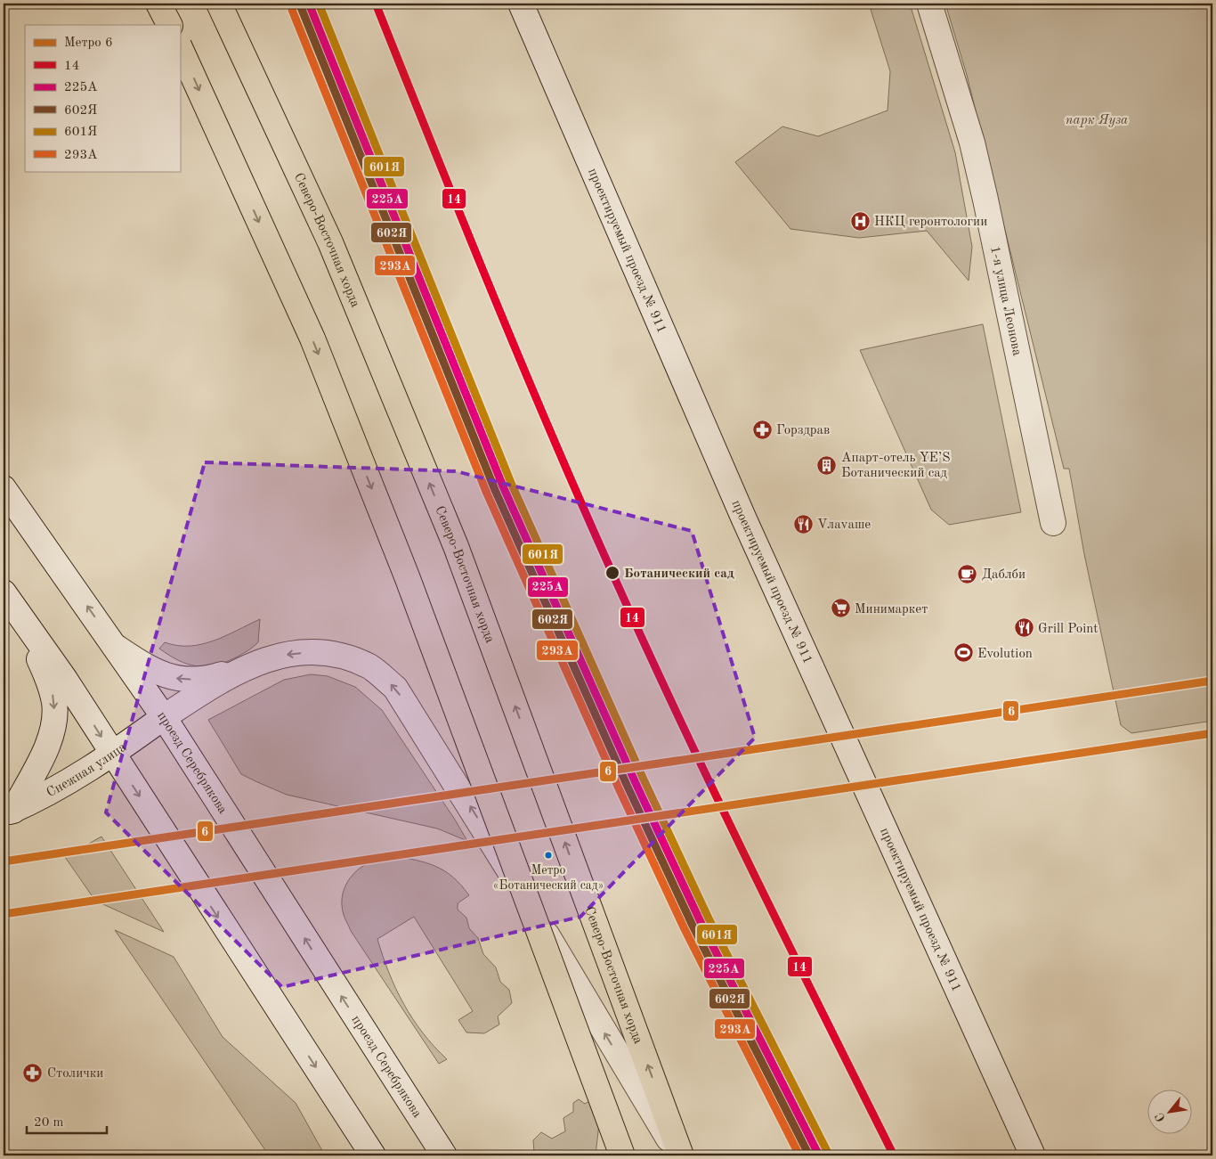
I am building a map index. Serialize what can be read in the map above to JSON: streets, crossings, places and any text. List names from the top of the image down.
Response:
{
  "streets": {
    "main road": ["Северо-Восточная хорда"],
    "street": [
      "проектируемый проезд № 911",
      "1-я улица Леонова",
      "проезд Серебрякова",
      "Снежная улица"
    ]
  },
  "crossings": [
    ["проезд Серебрякова", "Снежная улица"]
  ],
  "parks": ["парк Яуза"],
  "places": {
    "hospital": ["НКЦ геронтологии"],
    "pharmacy": ["Горздрав", "Столички"],
    "building": ["Апарт-отель YE’S Ботанический сад"],
    "restaurant": ["Vлаvаше", "Grill Point"],
    "other": ["Ботанический сад", "Метро «Ботанический сад»"],
    "cafe": ["Даблби"],
    "supermarket": ["Минимаркет"],
    "sports": ["Evolution"]
  },
  "lines": [
    "transit line 14",
    "transit line 225А",
    "transit line 601Я",
    "transit line 602Я",
    "transit line 293А",
    "metro line 6"
  ],
  "legend": [
    "Метро 6",
    "14",
    "225А",
    "602Я",
    "601Я",
    "293А"
  ],
  "scale_bar": "20 m",
  "north": "bottom left"
}
